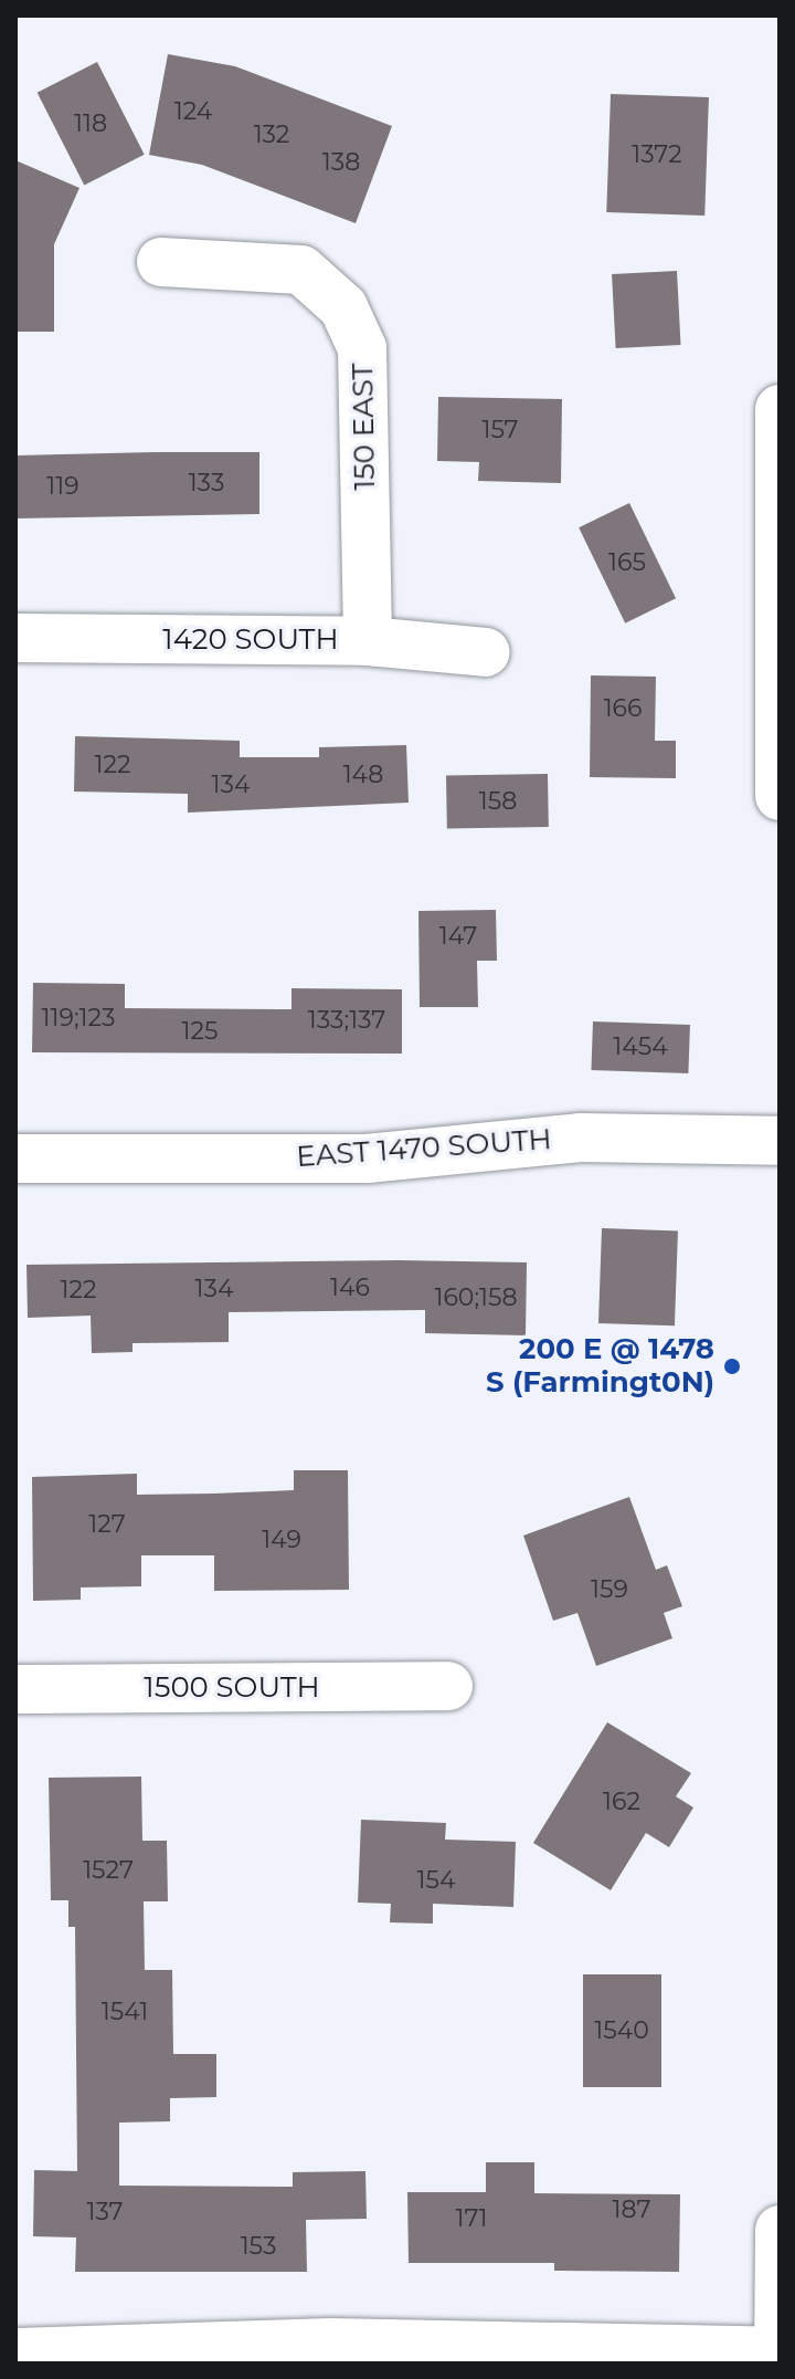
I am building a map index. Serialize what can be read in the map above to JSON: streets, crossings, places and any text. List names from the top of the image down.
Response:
{
  "streets": {
    "street": [
      "150 EAST",
      "1420 SOUTH",
      "EAST 1470 SOUTH",
      "1500 SOUTH"
    ]
  },
  "crossings": [
    ["150 EAST", "1420 SOUTH"]
  ],
  "places": ["200 E @ 1478 S (Farmingt0N)"],
  "house_numbers": [
    "124",
    "118",
    "132",
    "1372",
    "138",
    "157",
    "133",
    "119",
    "165",
    "166",
    "122",
    "148",
    "134",
    "158",
    "147",
    "119;123",
    "133;137",
    "125",
    "1454",
    "146",
    "134",
    "122",
    "160;158",
    "127",
    "149",
    "159",
    "162",
    "1527",
    "154",
    "1541",
    "1540",
    "187",
    "137",
    "171",
    "153"
  ]
}
